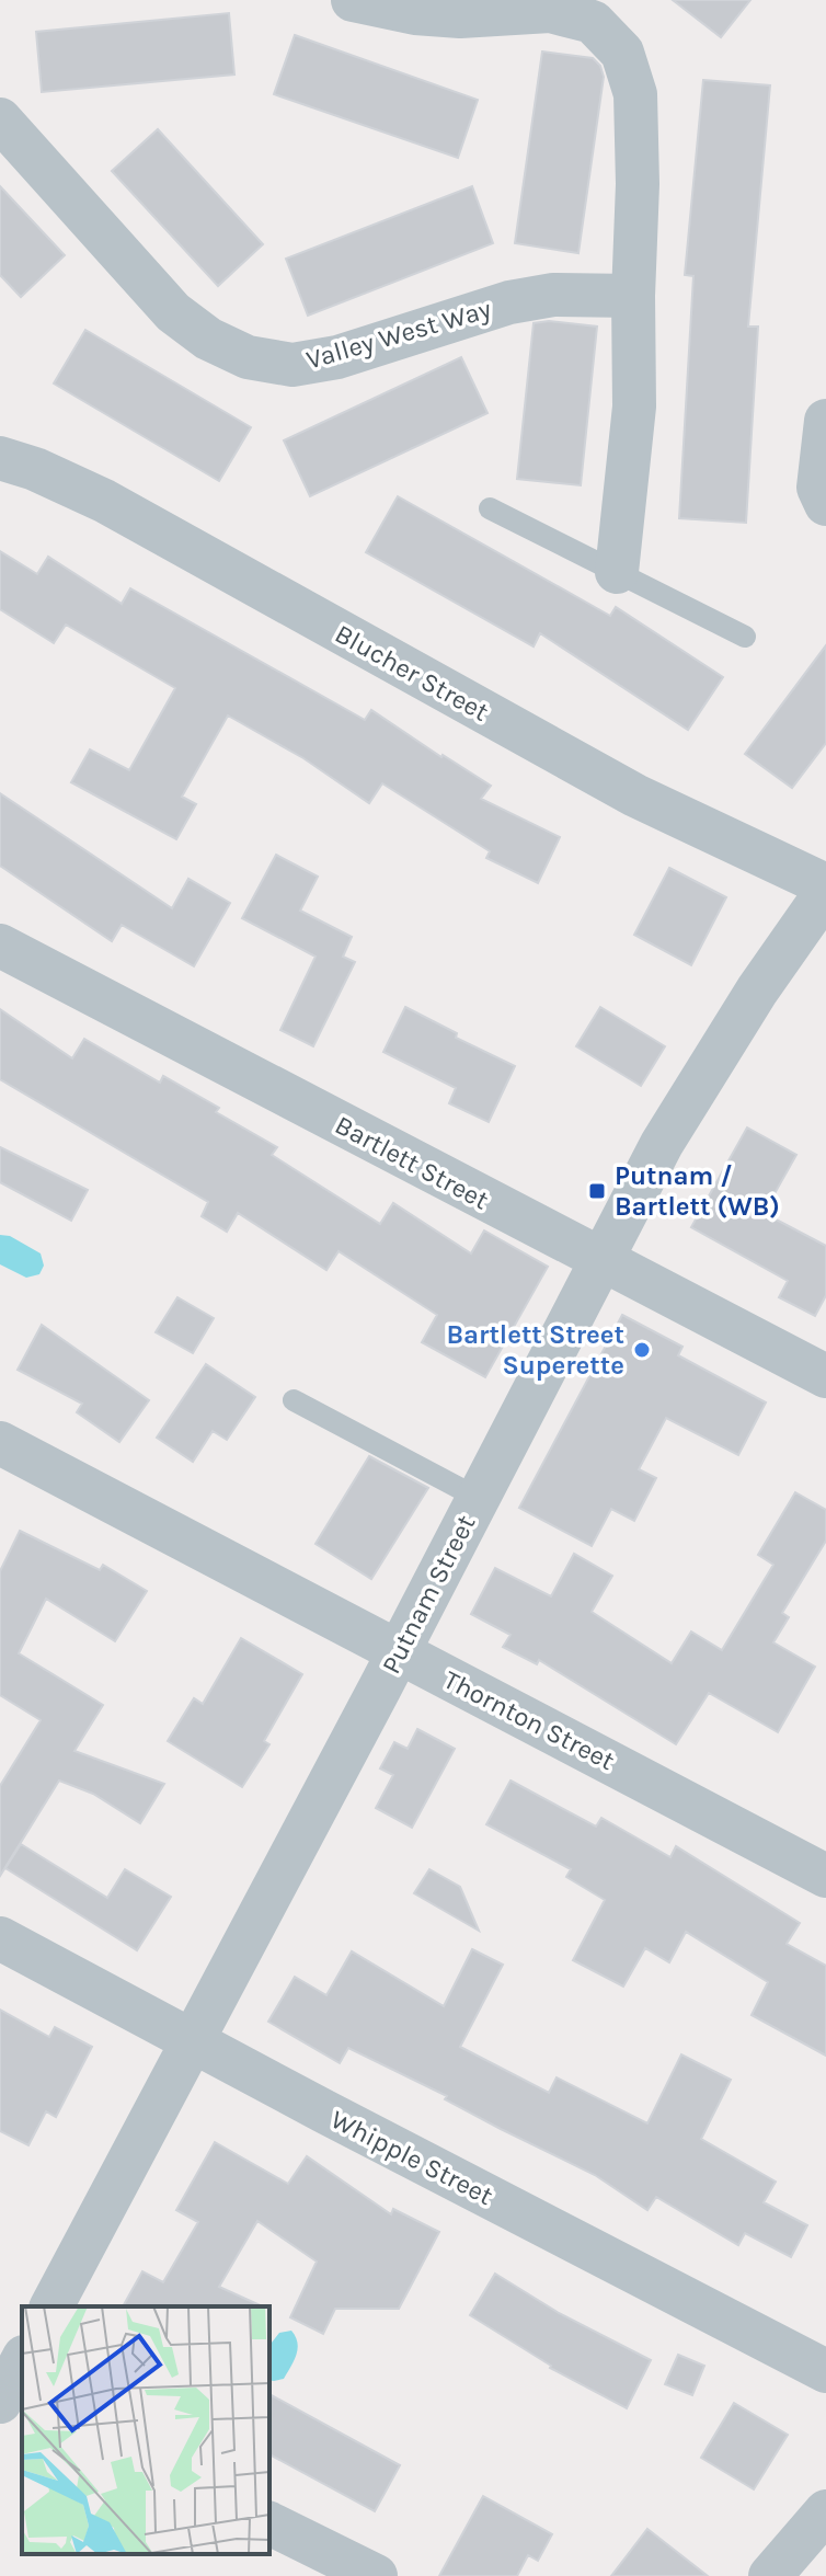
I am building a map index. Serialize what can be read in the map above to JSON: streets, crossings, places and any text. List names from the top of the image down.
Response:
{
  "streets": {
    "street": [
      "Valley West Way",
      "Blucher Street",
      "Bartlett Street",
      "Putnam Street",
      "Thornton Street",
      "Whipple Street"
    ]
  },
  "crossings": [
    ["Blucher Street", "Putnam Street"],
    ["Bartlett Street", "Putnam Street"],
    ["Putnam Street", "Thornton Street"],
    ["Putnam Street", "Whipple Street"]
  ],
  "places": {
    "transit": ["Putnam / Bartlett (WB)"],
    "other": ["Bartlett Street Superette"]
  }
}
